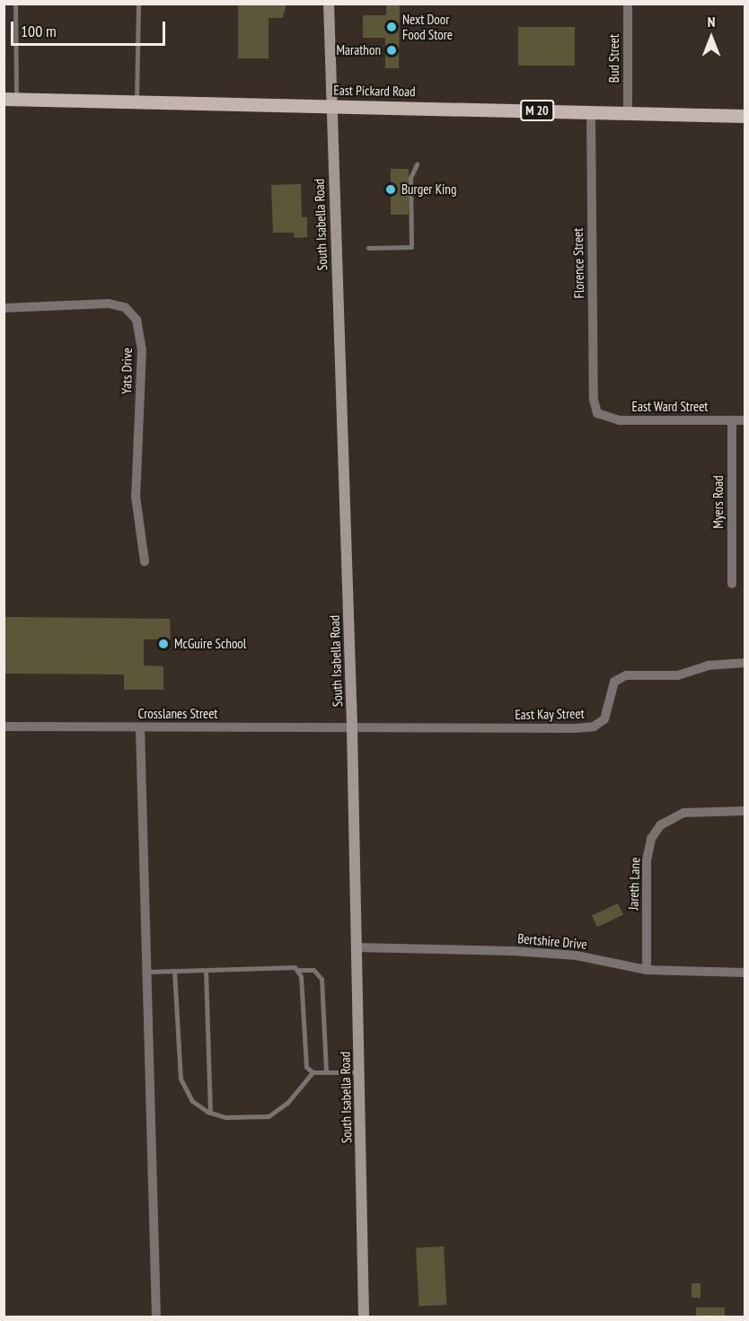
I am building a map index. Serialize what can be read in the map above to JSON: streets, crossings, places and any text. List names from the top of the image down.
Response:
{
  "streets": {
    "main road": ["East Pickard Road", "M 20", "South Isabella Road"],
    "street": [
      "Bud Street",
      "Florence Street",
      "Yats Drive",
      "East Ward Street",
      "Myers Road",
      "Crosslanes Street",
      "East Kay Street",
      "Jareth Lane",
      "Bertshire Drive"
    ]
  },
  "crossings": [
    ["Bud Street", "East Pickard Road"],
    ["East Pickard Road", "South Isabella Road"],
    ["East Pickard Road", "Florence Street"],
    ["South Isabella Road", "Crosslanes Street"],
    ["South Isabella Road", "East Kay Street"],
    ["South Isabella Road", "Bertshire Drive"],
    ["Florence Street", "East Ward Street"],
    ["East Ward Street", "Myers Road"],
    ["Crosslanes Street", "East Kay Street"],
    ["Jareth Lane", "Bertshire Drive"]
  ],
  "places": [
    "Next Door Food Store",
    "Marathon",
    "Burger King",
    "McGuire School"
  ],
  "scale_bar": "100 m",
  "north": "top"
}
